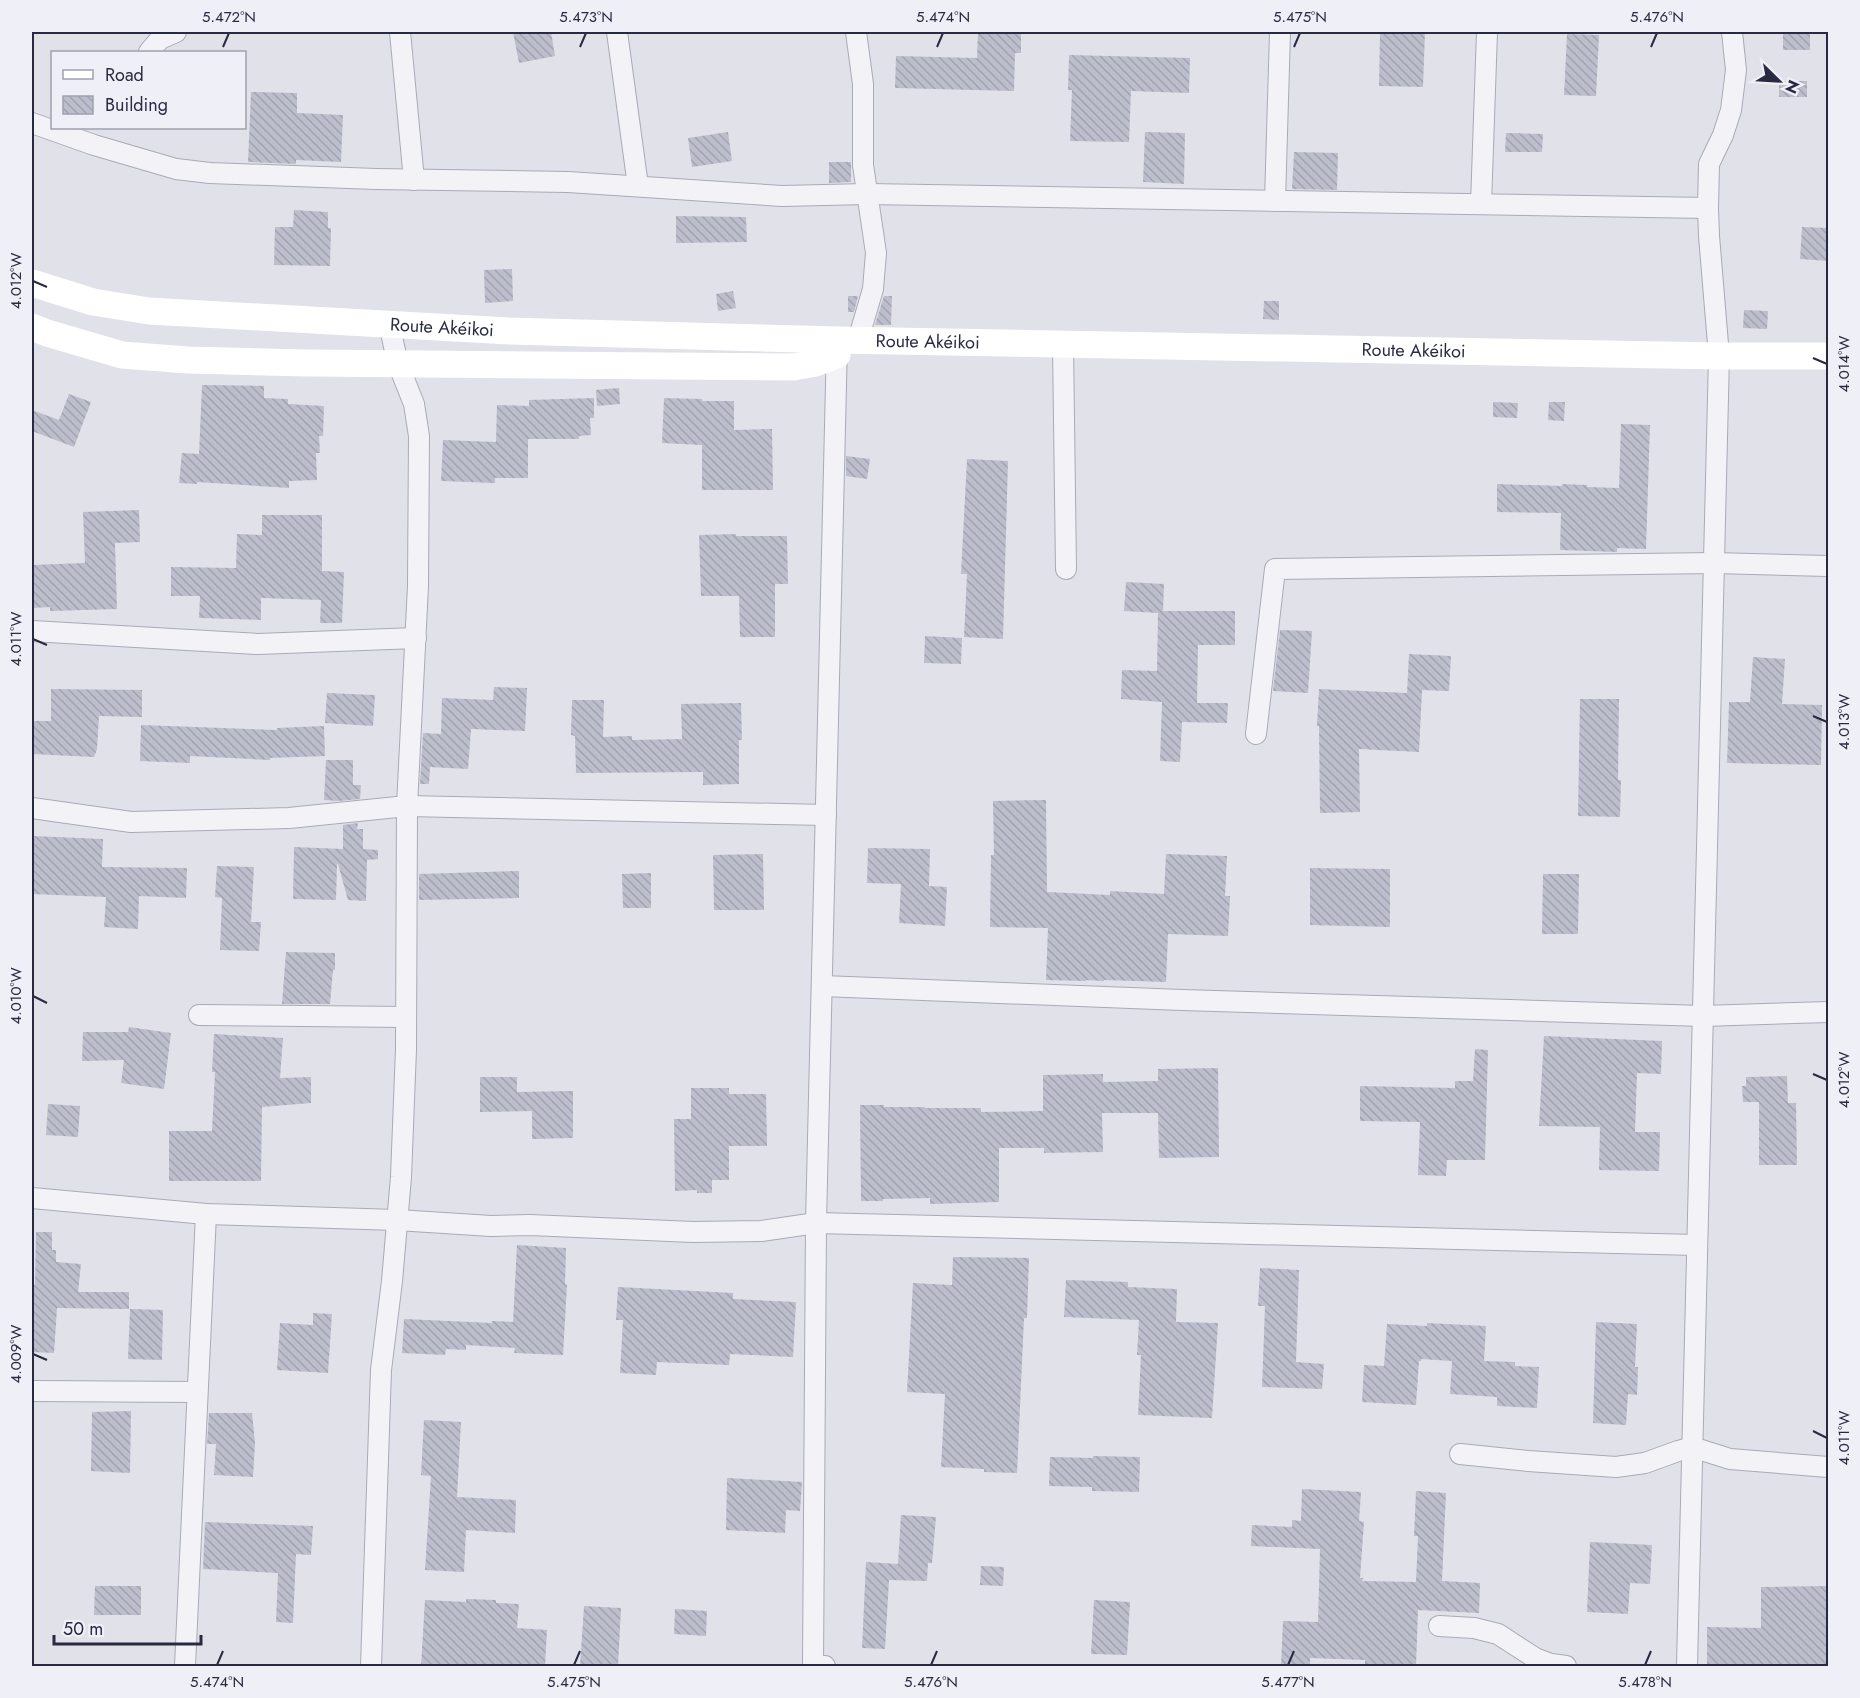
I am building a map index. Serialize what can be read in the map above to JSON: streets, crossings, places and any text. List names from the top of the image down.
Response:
{
  "streets": {
    "street": ["Route Akéikoi"]
  },
  "legend": ["Road", "Building"],
  "scale_bar": "50 m",
  "north": "bottom right",
  "coordinates": [
    "5.472°N",
    "5.473°N",
    "5.474°N",
    "5.475°N",
    "5.476°N",
    "4.012°W",
    "4.014°W",
    "4.011°W",
    "4.013°W",
    "4.010°W",
    "4.009°W",
    "5.477°N",
    "5.478°N"
  ]
}
